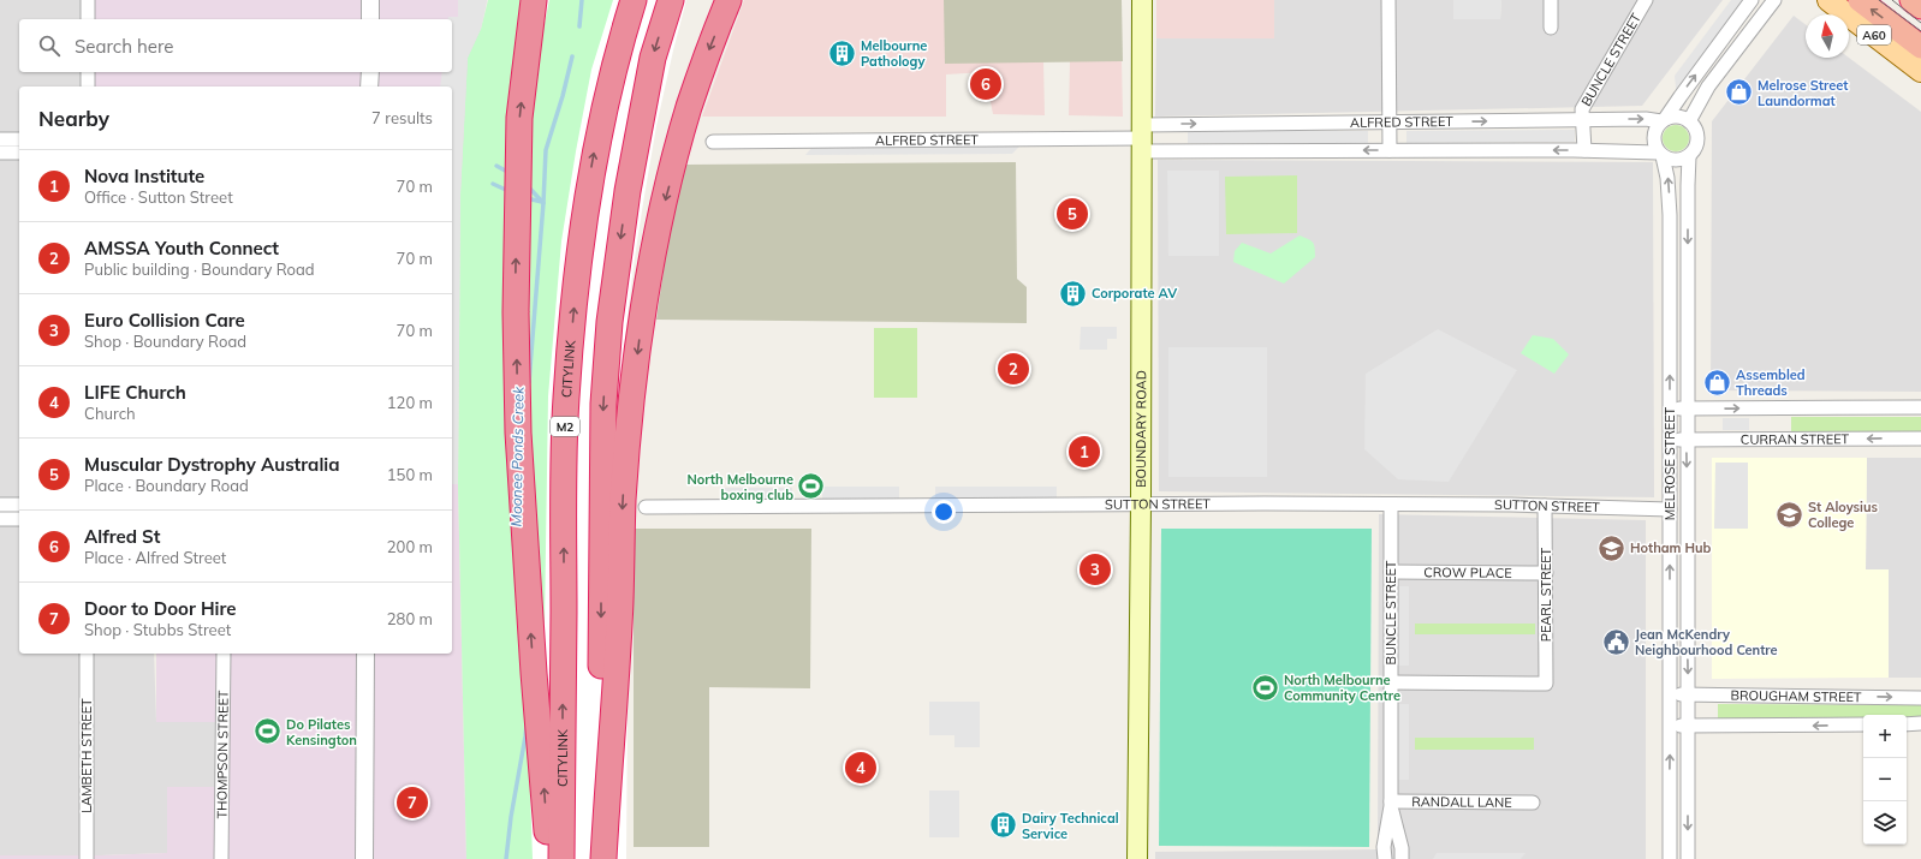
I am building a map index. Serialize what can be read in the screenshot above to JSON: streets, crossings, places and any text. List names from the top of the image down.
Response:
{
  "streets": {
    "highway": ["A60", "CITYLINK", "M2"],
    "main road": ["BOUNDARY ROAD"],
    "street": [
      "BUNCLE STREET",
      "ALFRED STREET",
      "CURRAN STREET",
      "MELROSE STREET",
      "SUTTON STREET",
      "CROW PLACE",
      "PEARL STREET",
      "BROUGHAM STREET",
      "LAMBETH STREET",
      "THOMPSON STREET",
      "RANDALL LANE"
    ]
  },
  "crossings": [
    ["BUNCLE STREET", "ALFRED STREET"],
    ["BUNCLE STREET", "SUTTON STREET"],
    ["BUNCLE STREET", "CROW PLACE"],
    ["BUNCLE STREET", "PEARL STREET"],
    ["BUNCLE STREET", "RANDALL LANE"],
    ["ALFRED STREET", "BOUNDARY ROAD"],
    ["ALFRED STREET", "MELROSE STREET"],
    ["BOUNDARY ROAD", "SUTTON STREET"],
    ["CURRAN STREET", "MELROSE STREET"],
    ["MELROSE STREET", "SUTTON STREET"],
    ["MELROSE STREET", "BROUGHAM STREET"],
    ["SUTTON STREET", "PEARL STREET"],
    ["CROW PLACE", "PEARL STREET"]
  ],
  "water": ["Moonee Ponds Creek"],
  "places": {
    "building": ["Melbourne Pathology", "Corporate AV", "Dairy Technical Service"],
    "shop": ["Melrose Street Laundormat", "Assembled Threads"],
    "sports": ["North Melbourne boxing club", "North Melbourne Community Centre", "Do Pilates Kensington"],
    "school or university": ["St Aloysius College", "Hotham Hub"],
    "public building": ["Jean McKendry Neighbourhood Centre"]
  },
  "north": "top",
  "page": {
    "search": "Search here",
    "pins": [
      "6",
      "5",
      "2",
      "1",
      "3",
      "4",
      "7"
    ],
    "heading": ["Nearby", "7 results"],
    "list": [
      {
        "mark": "1",
        "name": "Nova Institute",
        "note": "Office · Sutton Street",
        "value": "70 m"
      },
      {
        "mark": "2",
        "name": "AMSSA Youth Connect",
        "note": "Public building · Boundary Road",
        "value": "70 m"
      },
      {
        "mark": "3",
        "name": "Euro Collision Care",
        "note": "Shop · Boundary Road",
        "value": "70 m"
      },
      {
        "mark": "4",
        "name": "LIFE Church",
        "note": "Church",
        "value": "120 m"
      },
      {
        "mark": "5",
        "name": "Muscular Dystrophy Australia",
        "note": "Place · Boundary Road",
        "value": "150 m"
      },
      {
        "mark": "6",
        "name": "Alfred St",
        "note": "Place · Alfred Street",
        "value": "200 m"
      },
      {
        "mark": "7",
        "name": "Door to Door Hire",
        "note": "Shop · Stubbs Street",
        "value": "280 m"
      }
    ],
    "map_buttons": ["+", "−"]
  }
}
